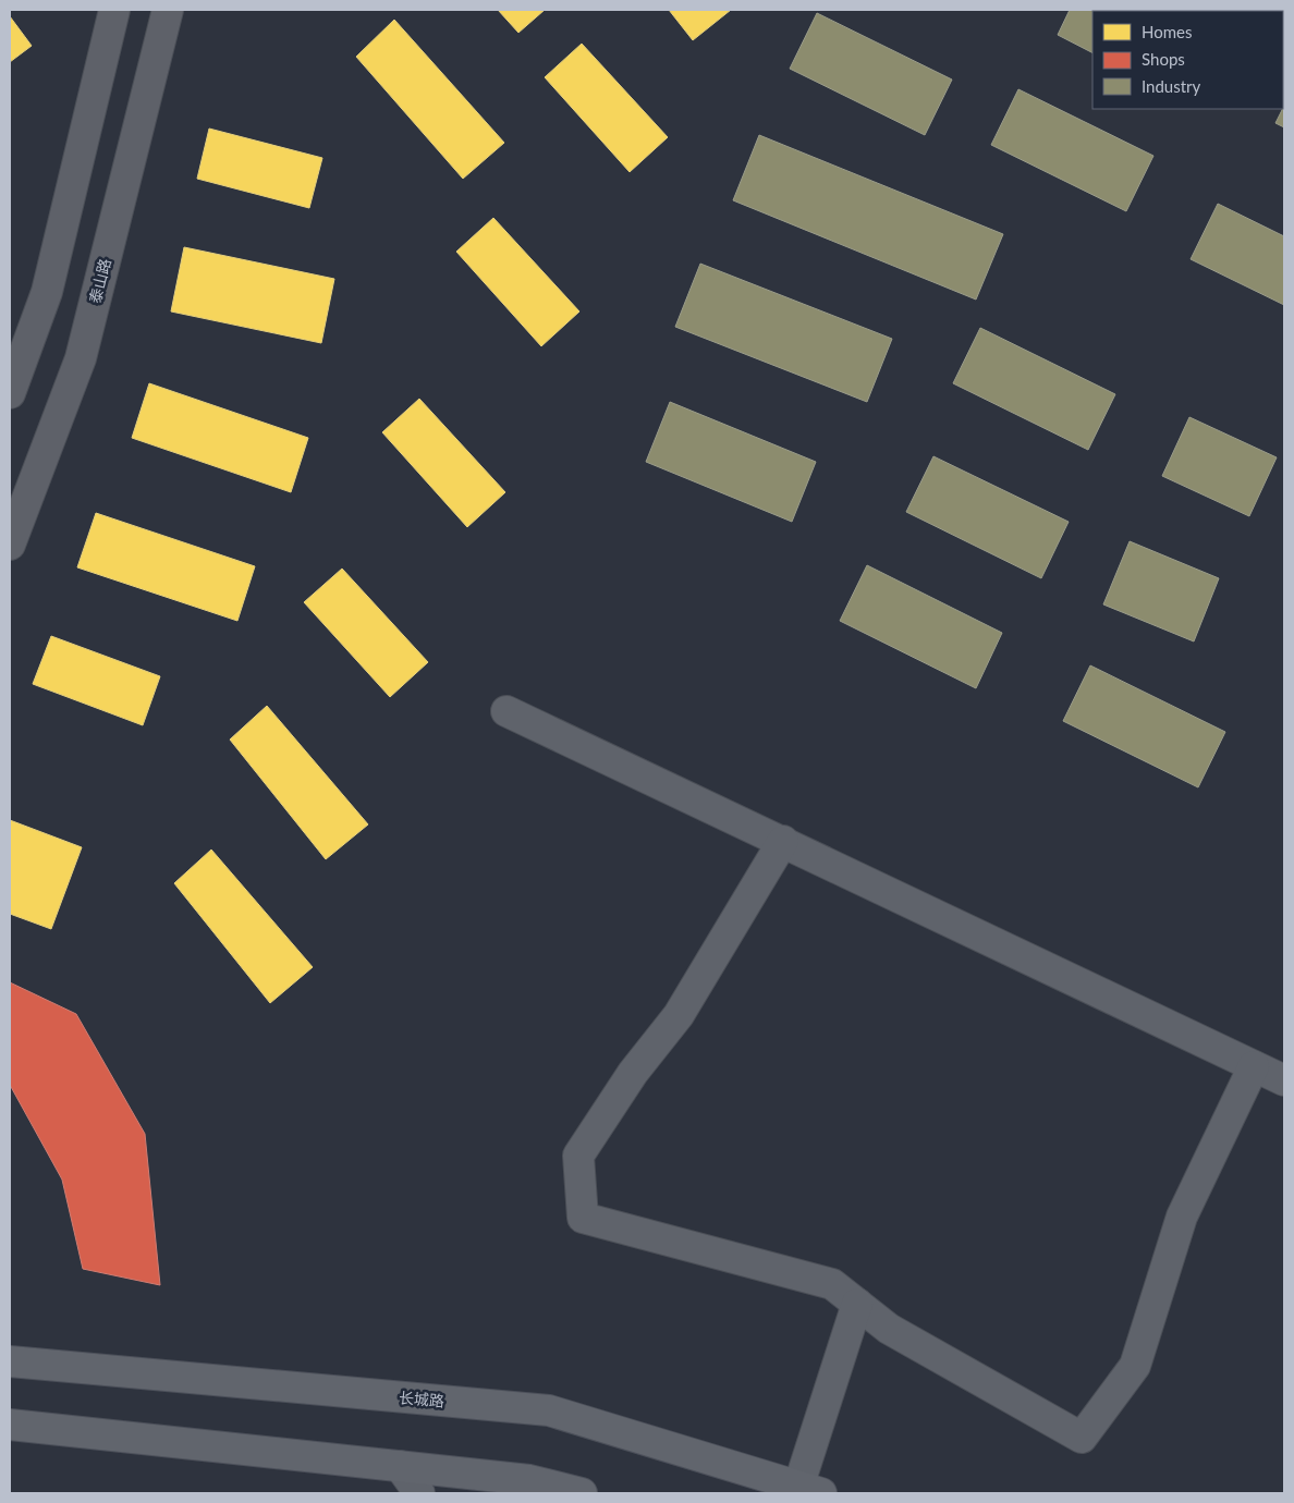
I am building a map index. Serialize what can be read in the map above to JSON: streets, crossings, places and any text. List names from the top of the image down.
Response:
{
  "streets": {
    "main road": ["泰山路", "长城路"]
  },
  "legend": ["Homes", "Shops", "Industry"]
}
